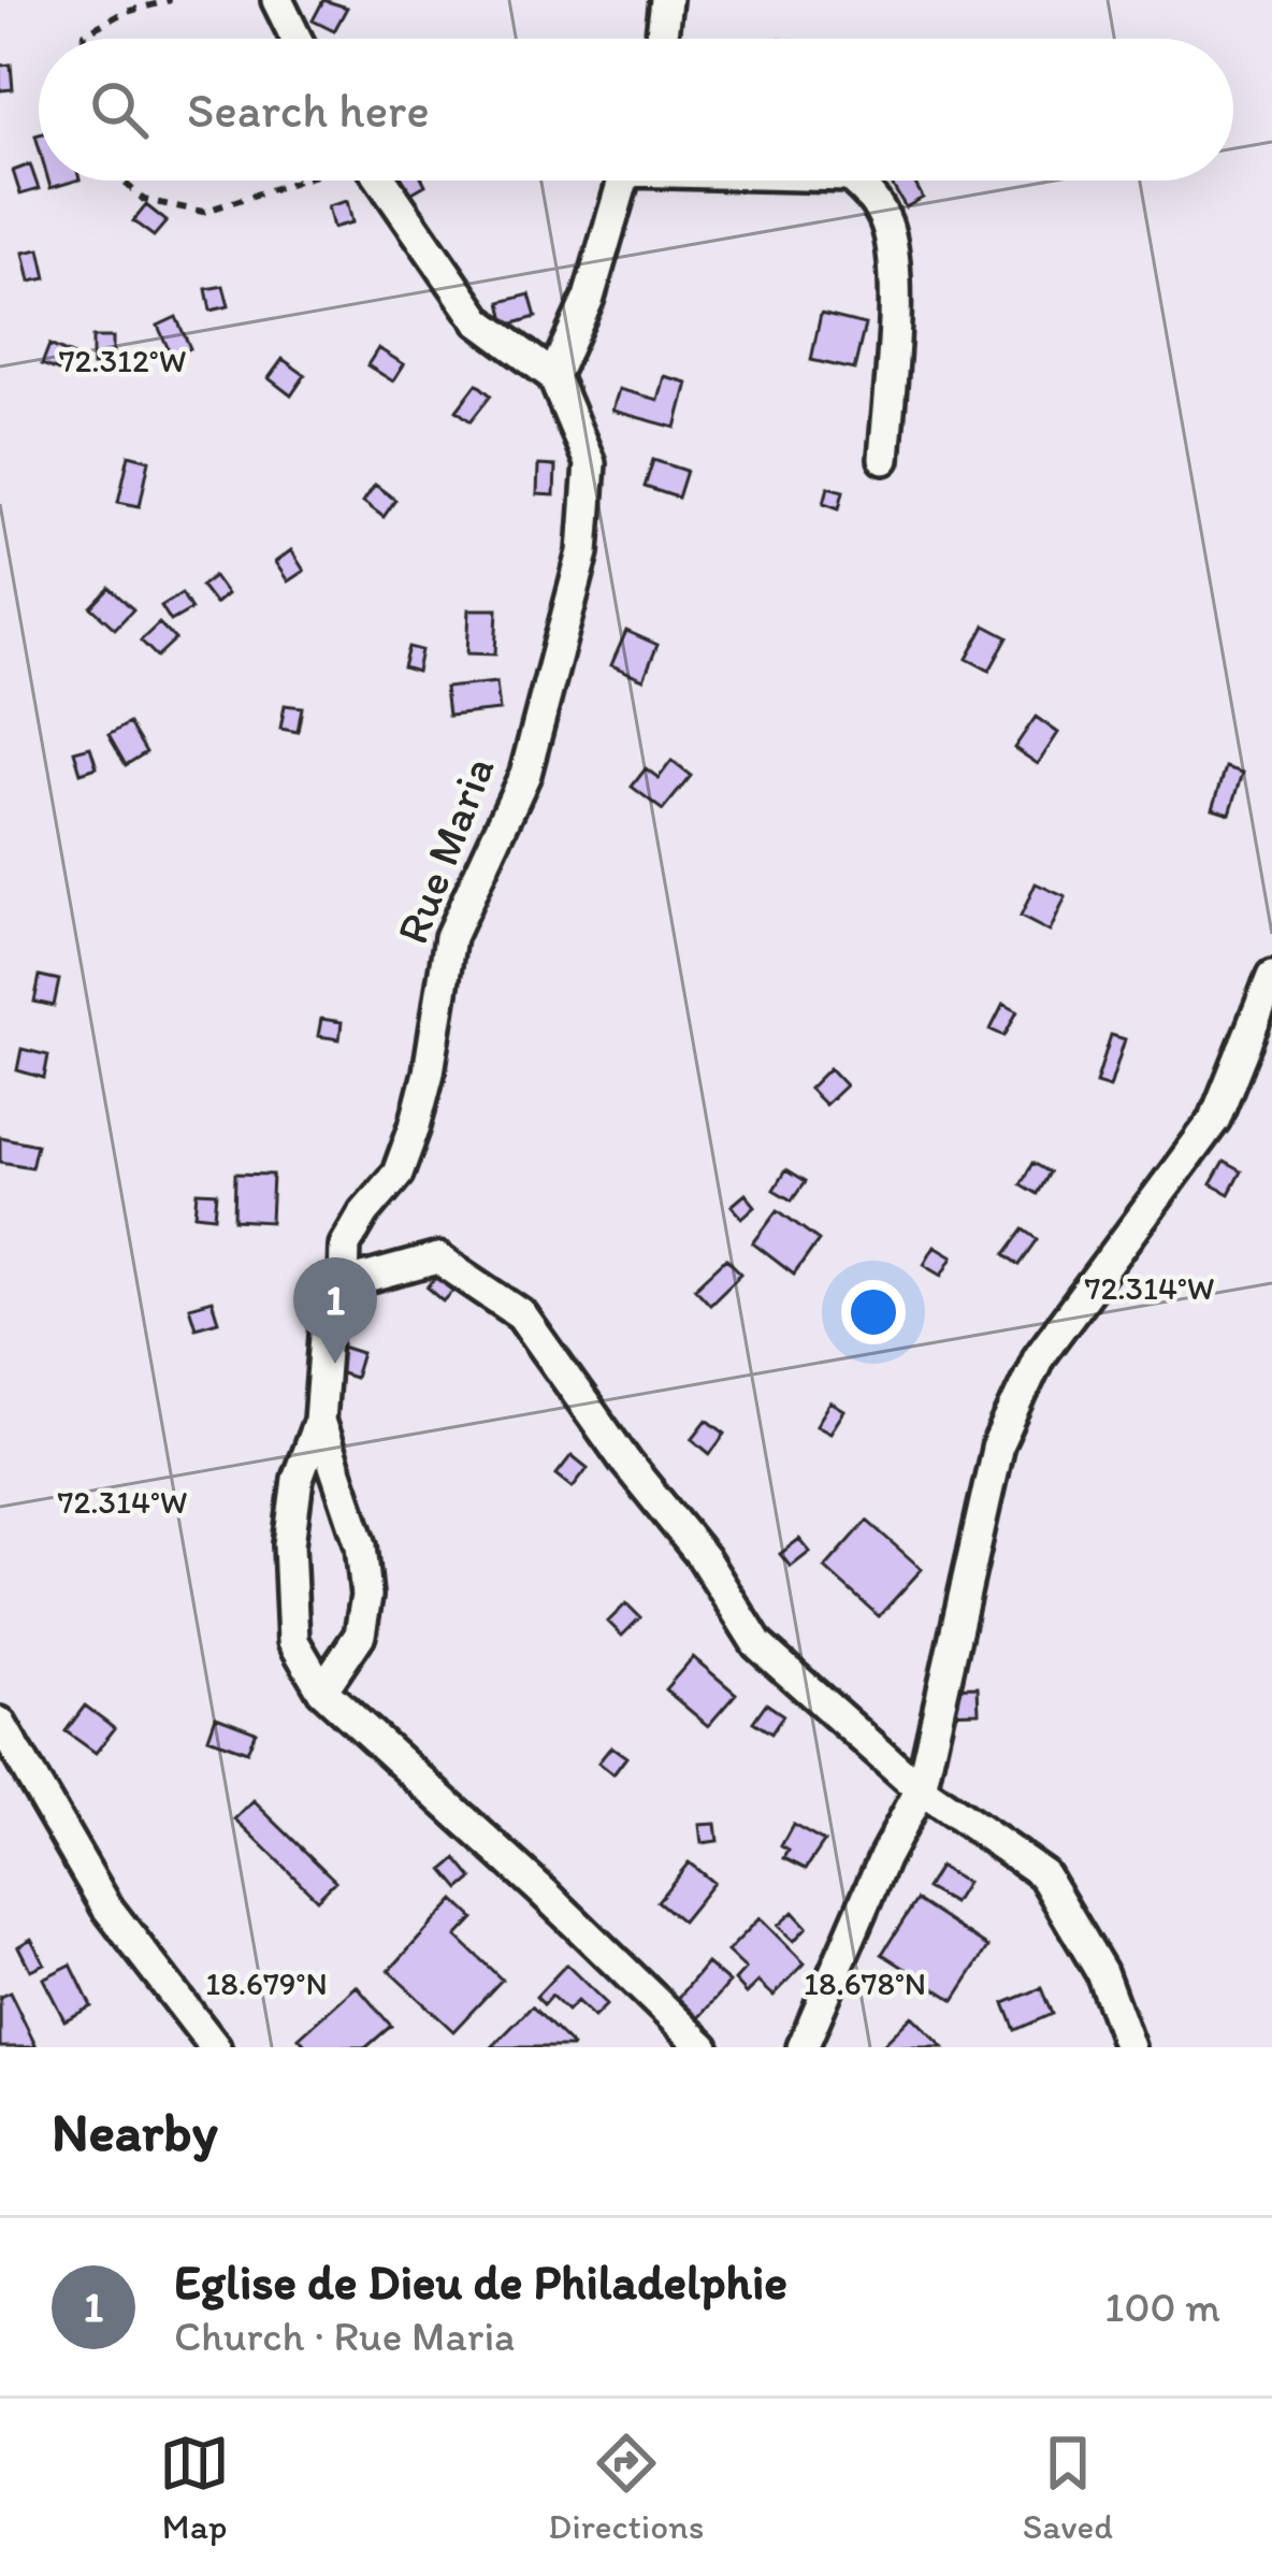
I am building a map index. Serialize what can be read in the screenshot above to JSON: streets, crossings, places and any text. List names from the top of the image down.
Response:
{
  "streets": {
    "street": ["Rue Maria"]
  },
  "page": {
    "search": "Search here",
    "pins": "1",
    "heading": "Nearby",
    "list": [
      {
        "mark": "1",
        "name": "Eglise de Dieu de Philadelphie",
        "note": "Church · Rue Maria",
        "value": "100 m"
      }
    ],
    "nav": ["Map", "Directions", "Saved"]
  },
  "coordinates": [
    "72.312°W",
    "72.314°W",
    "18.679°N",
    "18.678°N"
  ]
}
